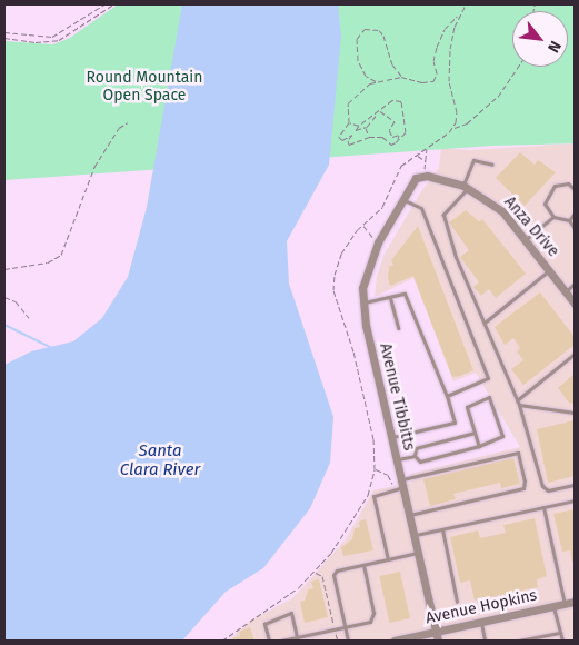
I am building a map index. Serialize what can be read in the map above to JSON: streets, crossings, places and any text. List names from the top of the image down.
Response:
{
  "streets": {
    "street": ["Anza Drive", "Avenue Tibbitts", "Avenue Hopkins"]
  },
  "crossings": [
    ["Anza Drive", "Avenue Tibbitts"],
    ["Avenue Tibbitts", "Avenue Hopkins"]
  ],
  "water": ["Santa Clara River"],
  "parks": ["Round Mountain Open Space"],
  "north": "bottom right"
}
